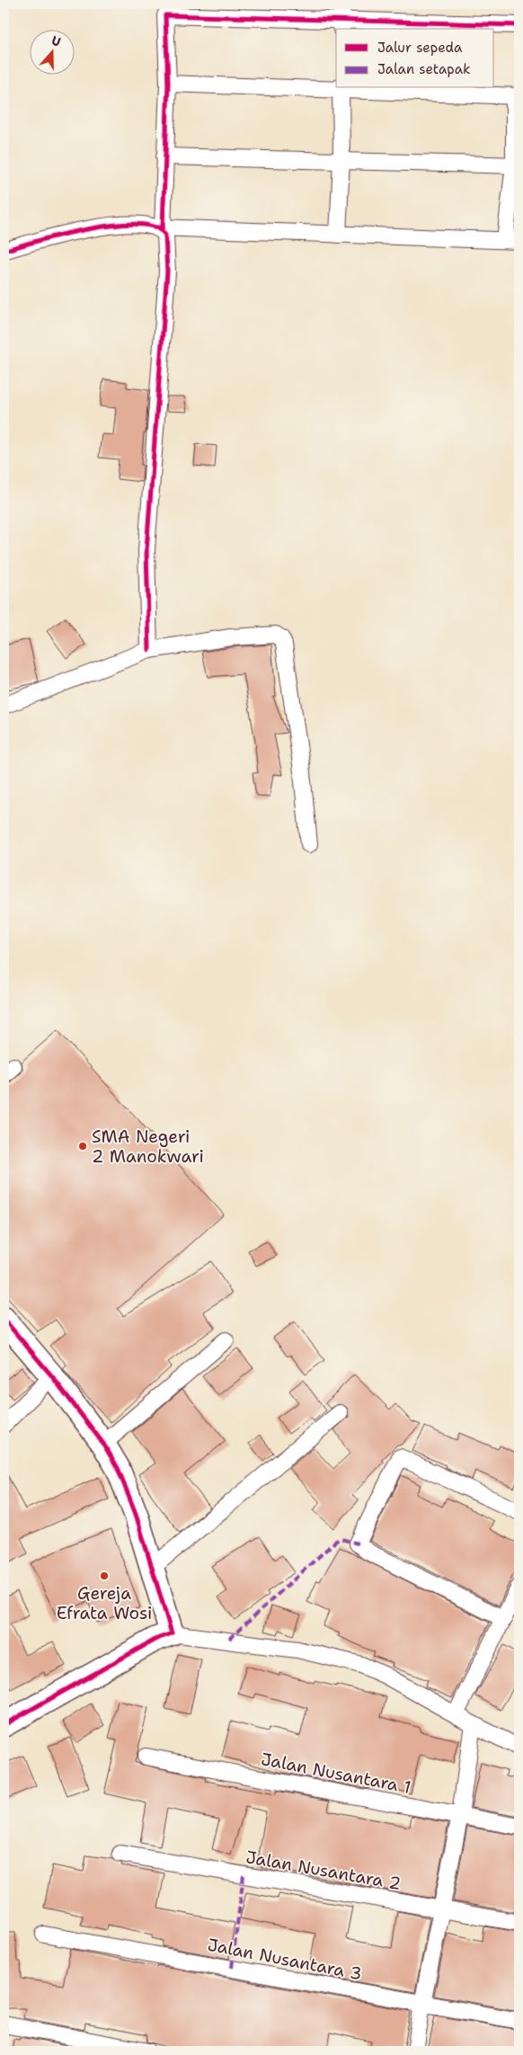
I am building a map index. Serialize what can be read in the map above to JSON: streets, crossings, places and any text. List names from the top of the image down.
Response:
{
  "streets": {
    "street": ["Jalan Nusantara 1", "Jalan Nusantara 2", "Jalan Nusantara 3"]
  },
  "places": ["SMA Negeri 2 Manokwari", "Gereja Efrata Wosi"],
  "legend": ["Jalur sepeda", "Jalan setapak"],
  "north": "top"
}
